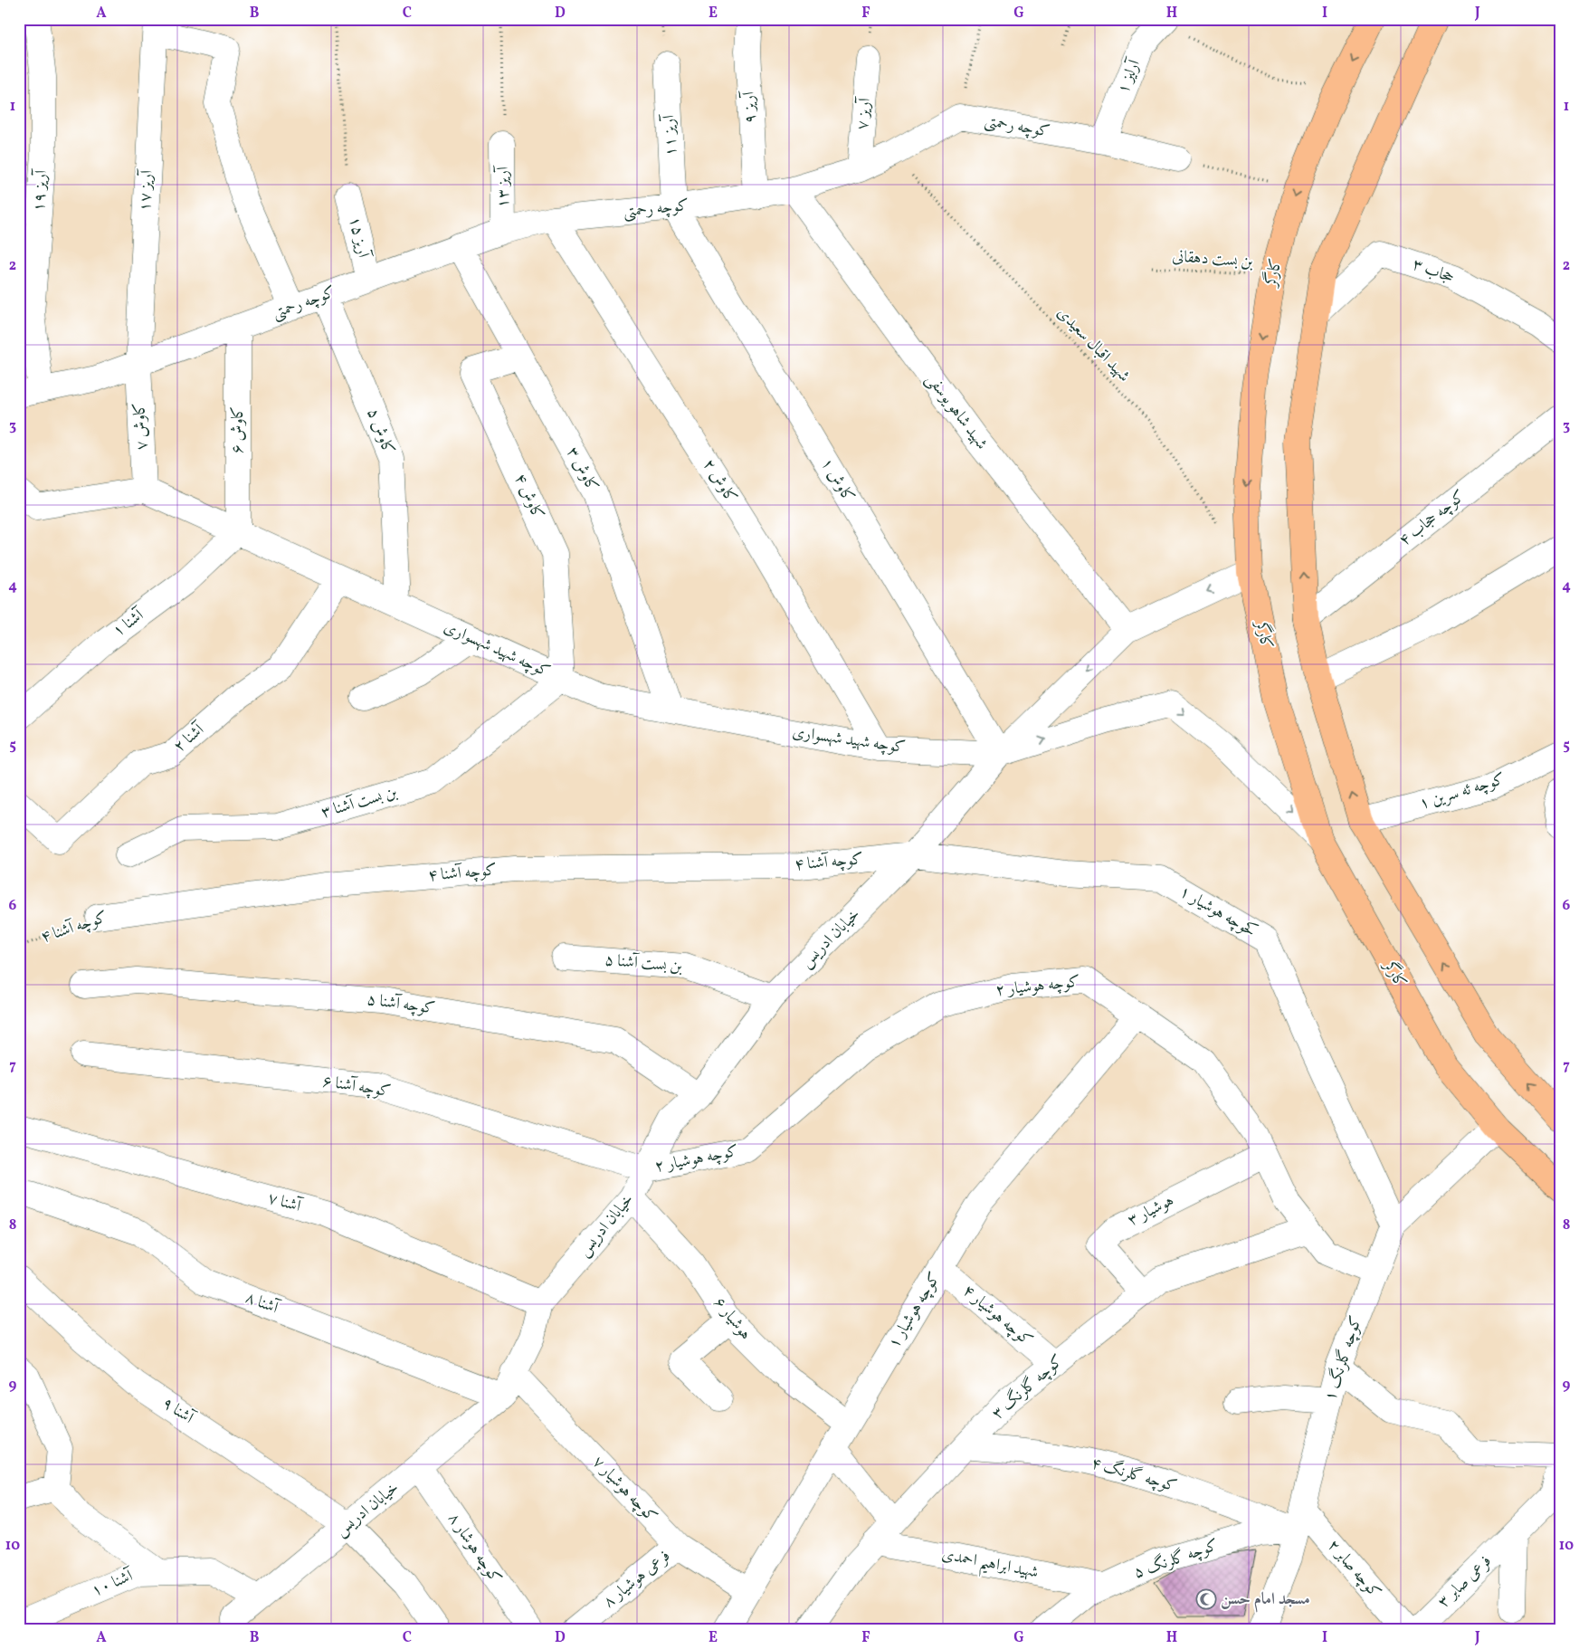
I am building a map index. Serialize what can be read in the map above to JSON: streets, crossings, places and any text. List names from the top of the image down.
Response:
{
  "streets": {
    "main road": ["کارگر"],
    "street": [
      "آرلیز ۱",
      "آریز ۹",
      "آریز ۷",
      "کوچه رحمتی",
      "آریز ۱۱",
      "آریز ۱۳",
      "آریز ‍۱۹",
      "آریز ۱۷",
      "آریز ۱۵",
      "حجاب ۳",
      "شهید شاهو یوسفی",
      "کاوش ۷",
      "کاوش ۶",
      "کاوش ۵",
      "کاوش ۳",
      "کاوش ۱",
      "کاوش ۲",
      "کاوش ۴",
      "کوچه حجاب ۴",
      "آشنا ۱",
      "کوچه شهید شهسواری",
      "آشنا ۲",
      "کوچه ئه سرین ۱",
      "بن بست آشنا ۳",
      "کوچه آشنا ۴",
      "کحوچه هوشیار ۱",
      "خیابان ادریس",
      "بن بست آشنا ۵",
      "کوچه هوشیار ۲",
      "کوچه آشنا ۵",
      "کوچه آشنا ۶",
      "آشنا ۷",
      "هوشیار ۳",
      "آشنا ۸",
      "کوچه هوشیار ۱",
      "کوچه هوشیار ۴",
      "هوشیار ۶",
      "کوچه گلرنگ ۱",
      "کوچه گلرنگ ۳",
      "آشنا ۹",
      "کوچه گلرنگ ۴",
      "کوچه هوشیار ۷",
      "کوچه هوشار ۸",
      "کوچه گلرنگ ۵",
      "شهید ابراهیم احمدی",
      "کوچه صابر ۲",
      "فرعی هوشیار ۸",
      "فرعی صابر ۳",
      "آشنا ۱۰"
    ],
    "path": ["بن بست دهقانی", "شهید اقبال سعیدی"]
  },
  "crossings": [
    ["آرلیز ۱", "کوچه رحمتی"],
    ["آریز ۹", "کوچه رحمتی"],
    ["آریز ۷", "کوچه رحمتی"],
    ["کوچه رحمتی", "آریز ۱۱"],
    ["کوچه رحمتی", "آریز ۱۳"],
    ["کوچه رحمتی", "آریز ‍۱۹"],
    ["کوچه رحمتی", "آریز ۱۷"],
    ["کوچه رحمتی", "آریز ۱۵"],
    ["کوچه رحمتی", "شهید اقبال سعیدی"],
    ["کوچه رحمتی", "شهید شاهو یوسفی"],
    ["کوچه رحمتی", "کاوش ۷"],
    ["کوچه رحمتی", "کاوش ۶"],
    ["کوچه رحمتی", "کاوش ۵"],
    ["کوچه رحمتی", "کاوش ۳"],
    ["کوچه رحمتی", "کاوش ۱"],
    ["کوچه رحمتی", "کاوش ۲"],
    ["آریز ۱۱", "کاوش ۱"],
    ["آریز ۱۷", "کاوش ۷"],
    ["بن بست دهقانی", "کارگر"],
    ["کارگر", "خیابان ادریس"],
    ["کارگر", "کوچه گلرنگ ۱"],
    ["شهید شاهو یوسفی", "خیابان ادریس"],
    ["کاوش ۷", "کوچه شهید شهسواری"],
    ["کاوش ۶", "آشنا ۱"],
    ["کاوش ۶", "کوچه شهید شهسواری"],
    ["کاوش ۵", "کوچه شهید شهسواری"],
    ["کاوش ۳", "کاوش ۴"],
    ["کاوش ۳", "کوچه شهید شهسواری"],
    ["کاوش ۱", "کوچه شهید شهسواری"],
    ["کاوش ۱", "خیابان ادریس"],
    ["کاوش ۲", "کوچه شهید شهسواری"],
    ["کاوش ۴", "کوچه شهید شهسواری"],
    ["کاوش ۴", "بن بست آشنا ۳"],
    ["آشنا ۱", "کوچه شهید شهسواری"],
    ["کوچه شهید شهسواری", "آشنا ۲"],
    ["کوچه شهید شهسواری", "بن بست آشنا ۳"],
    ["کوچه شهید شهسواری", "خیابان ادریس"],
    ["کوچه آشنا ۴", "کحوچه هوشیار ۱"],
    ["کوچه آشنا ۴", "خیابان ادریس"],
    ["کحوچه هوشیار ۱", "خیابان ادریس"],
    ["کحوچه هوشیار ۱", "کوچه گلرنگ ۱"],
    ["خیابان ادریس", "بن بست آشنا ۵"],
    ["خیابان ادریس", "کوچه هوشیار ۲"],
    ["خیابان ادریس", "کوچه آشنا ۵"],
    ["خیابان ادریس", "کوچه آشنا ۶"],
    ["خیابان ادریس", "آشنا ۷"],
    ["خیابان ادریس", "آشنا ۸"],
    ["خیابان ادریس", "هوشیار ۶"],
    ["خیابان ادریس", "آشنا ۹"],
    ["خیابان ادریس", "کوچه هوشیار ۷"],
    ["خیابان ادریس", "کوچه هوشار ۸"],
    ["خیابان ادریس", "آشنا ۱۰"],
    ["کوچه هوشیار ۲", "کوچه آشنا ۶"],
    ["کوچه هوشیار ۲", "هوشیار ۳"],
    ["کوچه هوشیار ۲", "کوچه هوشیار ۱"],
    ["کوچه هوشیار ۲", "کوچه گلرنگ ۱"],
    ["کوچه هوشیار ۲", "کوچه گلرنگ ۳"],
    ["هوشیار ۳", "کوچه گلرنگ ۳"],
    ["کوچه هوشیار ۱", "کوچه هوشیار ۴"],
    ["کوچه هوشیار ۱", "هوشیار ۶"],
    ["کوچه هوشیار ۱", "کوچه هوشیار ۷"],
    ["کوچه هوشیار ۴", "کوچه گلرنگ ۳"],
    ["کوچه گلرنگ ۱", "کوچه گلرنگ ۴"],
    ["کوچه گلرنگ ۱", "کوچه گلرنگ ۵"],
    ["کوچه گلرنگ ۱", "کوچه صابر ۲"],
    ["کوچه گلرنگ ۳", "کوچه گلرنگ ۴"],
    ["کوچه گلرنگ ۳", "شهید ابراهیم احمدی"],
    ["کوچه گلرنگ ۴", "کوچه گلرنگ ۵"],
    ["کوچه گلرنگ ۴", "کوچه صابر ۲"],
    ["کوچه هوشیار ۷", "فرعی هوشیار ۸"],
    ["کوچه گلرنگ ۵", "شهید ابراهیم احمدی"],
    ["کوچه گلرنگ ۵", "کوچه صابر ۲"]
  ],
  "places": {
    "mosque": ["مسجد امام حسن"]
  },
  "grid": {
    "columns": [
      "A",
      "B",
      "C",
      "D",
      "E",
      "F",
      "G",
      "H",
      "I",
      "J"
    ],
    "rows": [
      "1",
      "2",
      "3",
      "4",
      "5",
      "6",
      "7",
      "8",
      "9",
      "10"
    ]
  }
}
